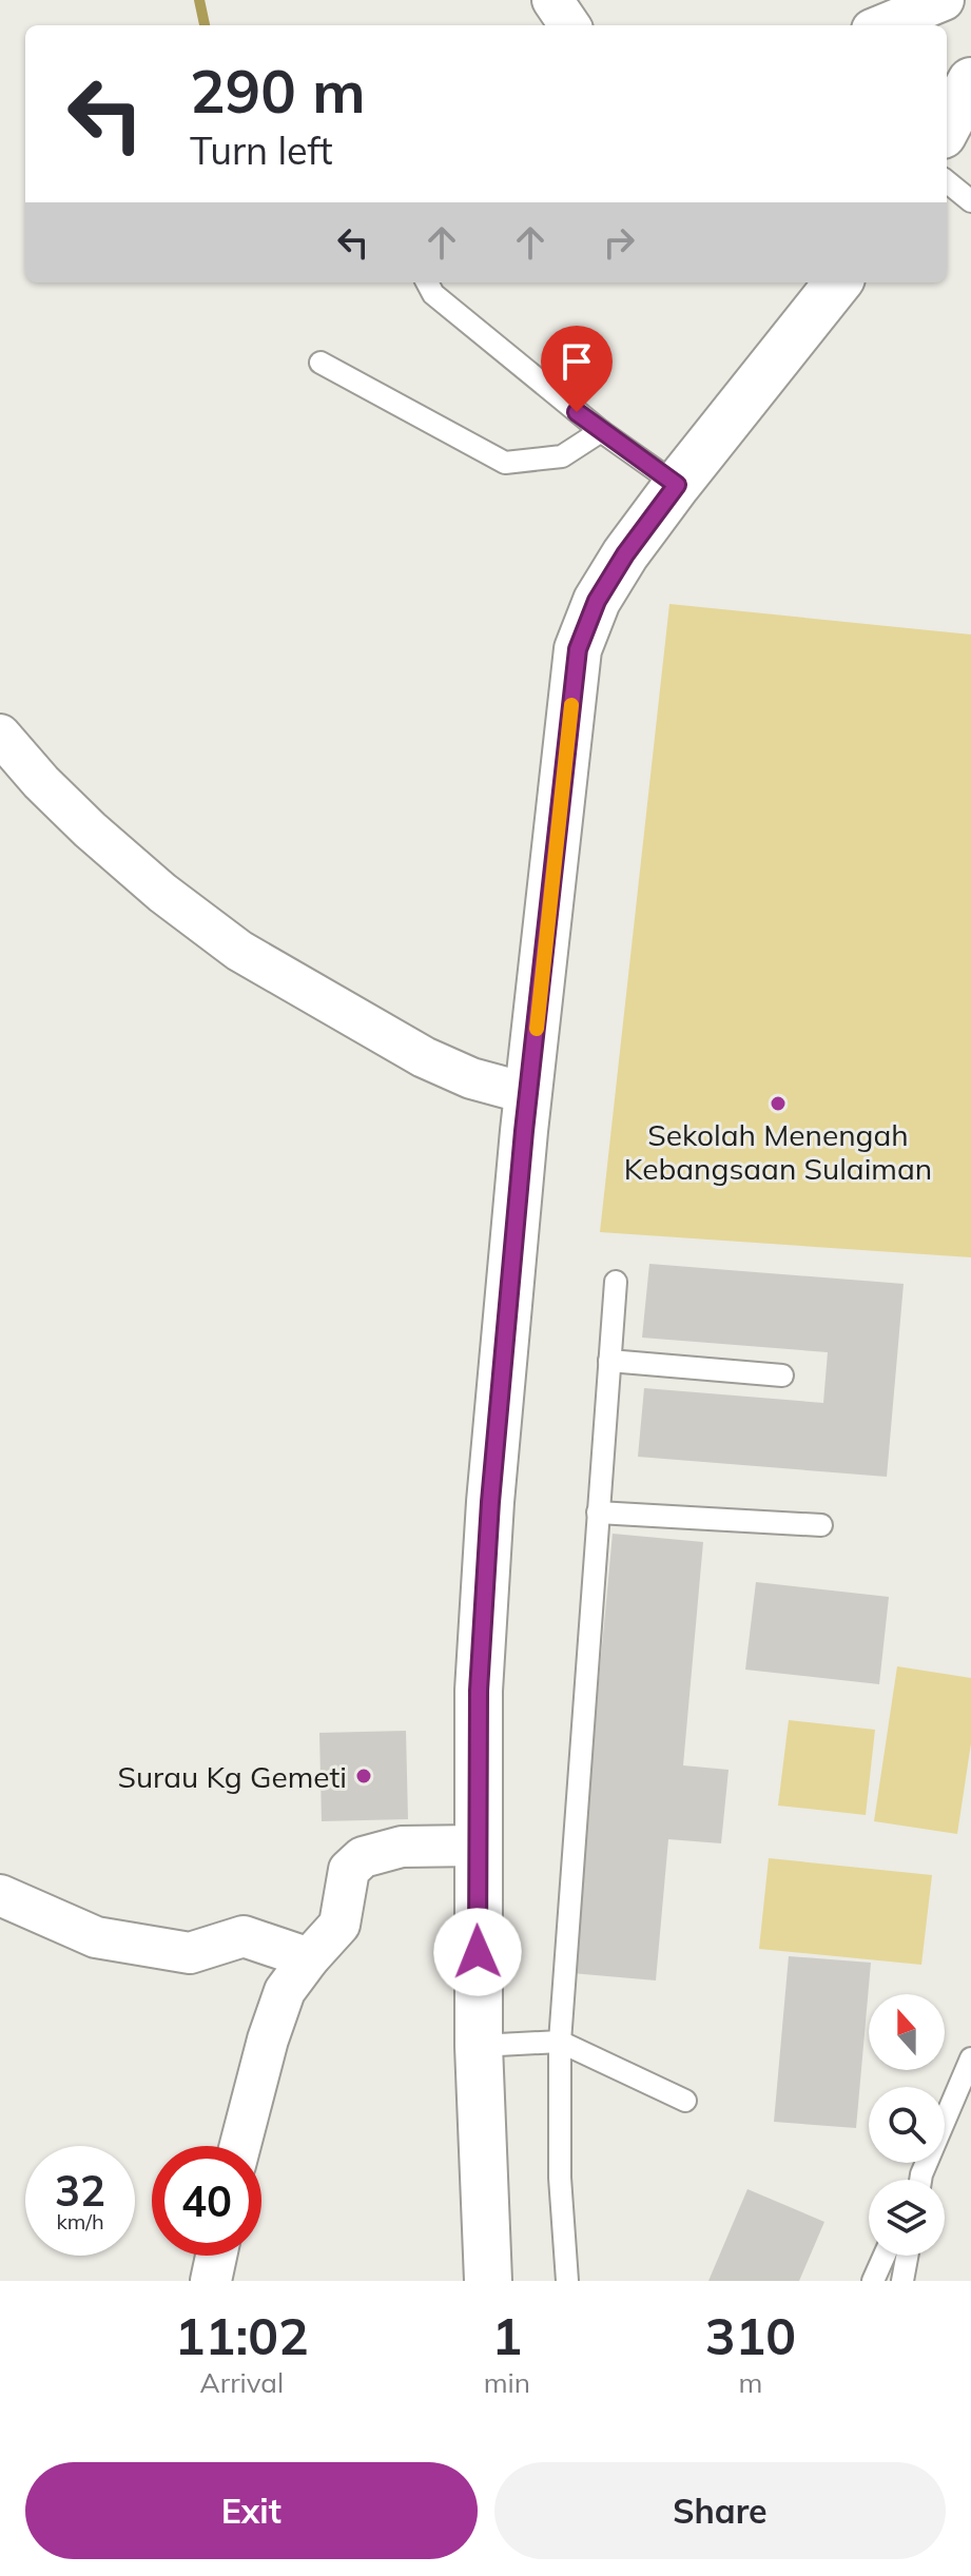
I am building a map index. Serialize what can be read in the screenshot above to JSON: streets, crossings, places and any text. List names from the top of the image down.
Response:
{
  "places": ["Sekolah Menengah Kebangsaan Sulaiman", "Surau Kg Gemeti"],
  "north": "top",
  "page": {
    "turn": ["290 m", "Turn left"],
    "speed": "32 km/h",
    "limit": "40",
    "eta": [
      "11:02",
      "Arrival",
      "1",
      "min",
      "310",
      "m"
    ],
    "buttons": ["Exit", "Share"]
  }
}
